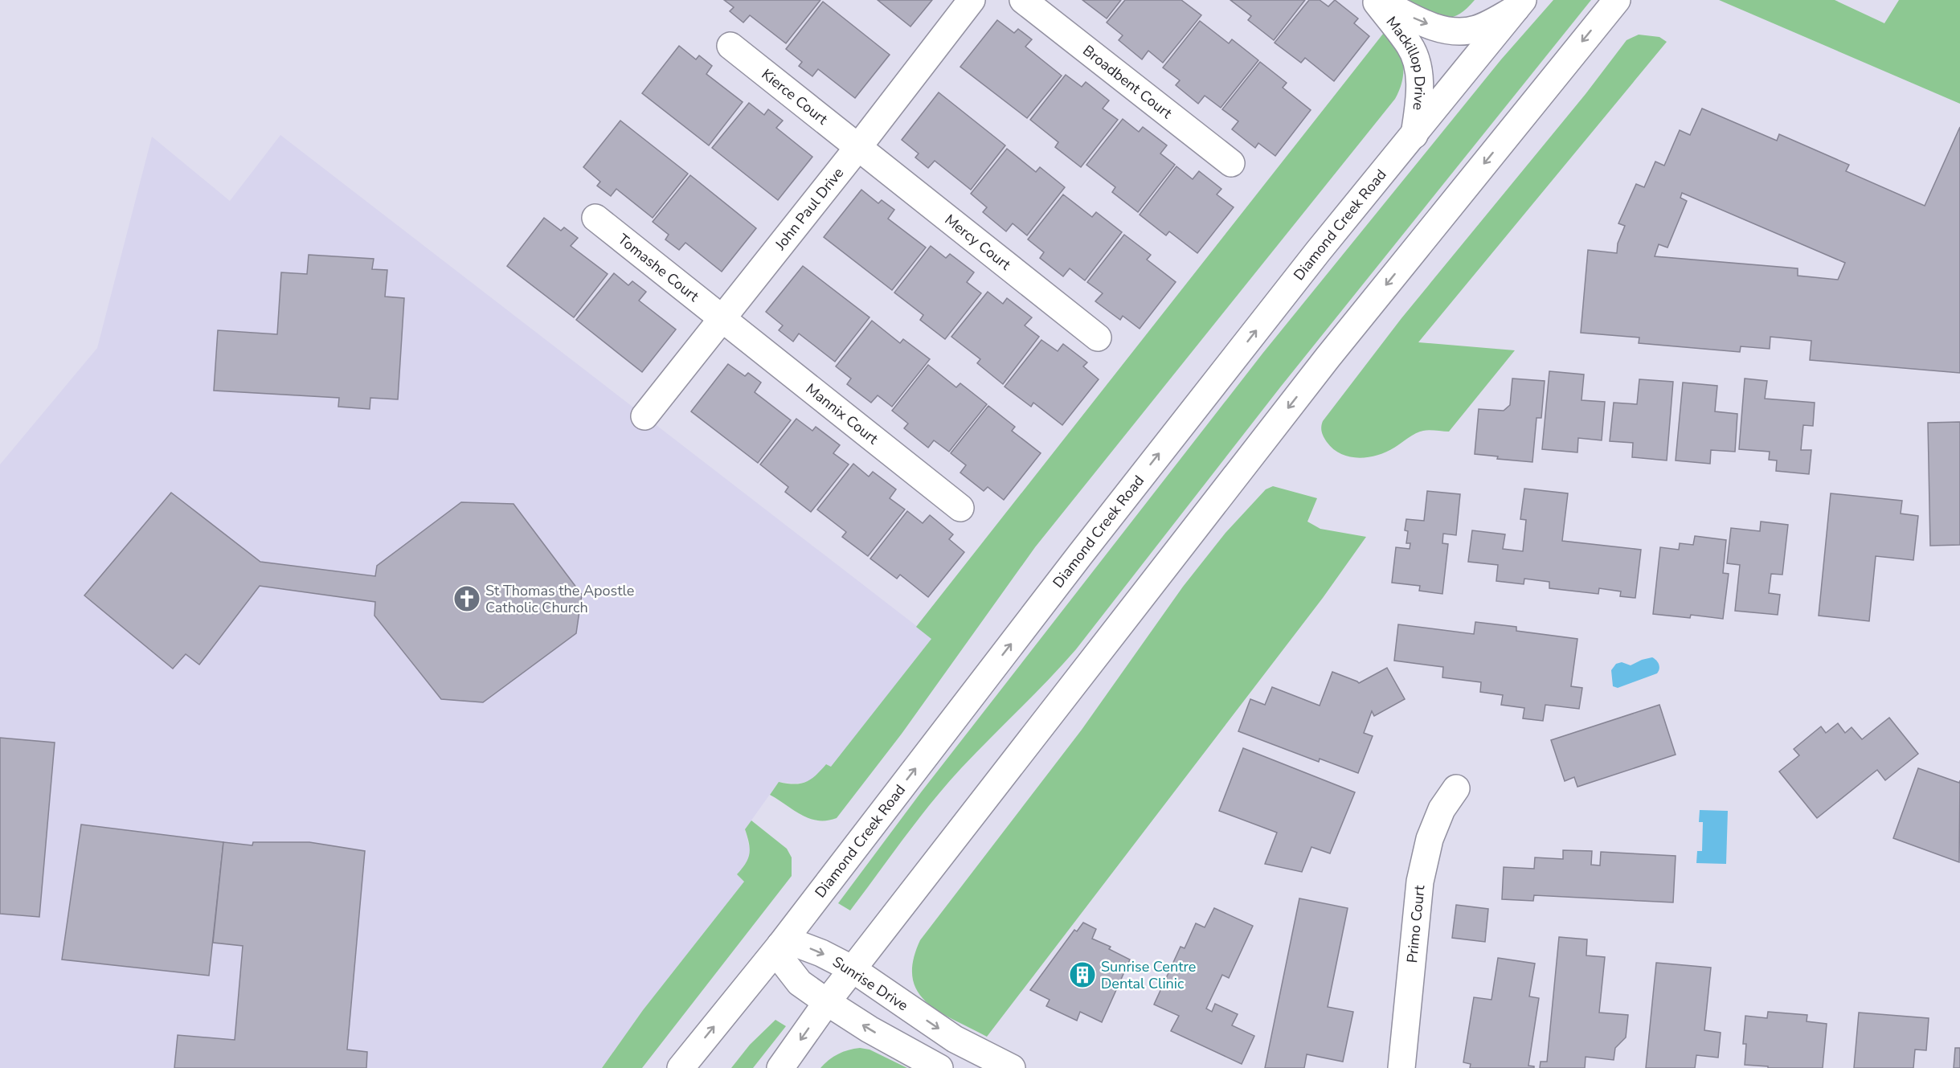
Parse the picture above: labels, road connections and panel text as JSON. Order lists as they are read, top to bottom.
{
  "streets": {
    "main road": [
      "Mackillop Drive",
      "Broadbent Court",
      "Kierce Court",
      "John Paul Drive",
      "Diamond Creek Road",
      "Mercy Court",
      "Tomashe Court",
      "Mannix Court",
      "Primo Court",
      "Sunrise Drive"
    ]
  },
  "crossings": [
    ["Mackillop Drive", "Diamond Creek Road"],
    ["Kierce Court", "John Paul Drive"],
    ["Kierce Court", "Mercy Court"],
    ["John Paul Drive", "Mercy Court"],
    ["John Paul Drive", "Tomashe Court"],
    ["John Paul Drive", "Mannix Court"],
    ["Diamond Creek Road", "Sunrise Drive"],
    ["Tomashe Court", "Mannix Court"]
  ],
  "one_way": ["Mackillop Drive"],
  "places": {
    "church": ["St Thomas the Apostle Catholic Church"],
    "building": ["Sunrise Centre Dental Clinic"]
  }
}
